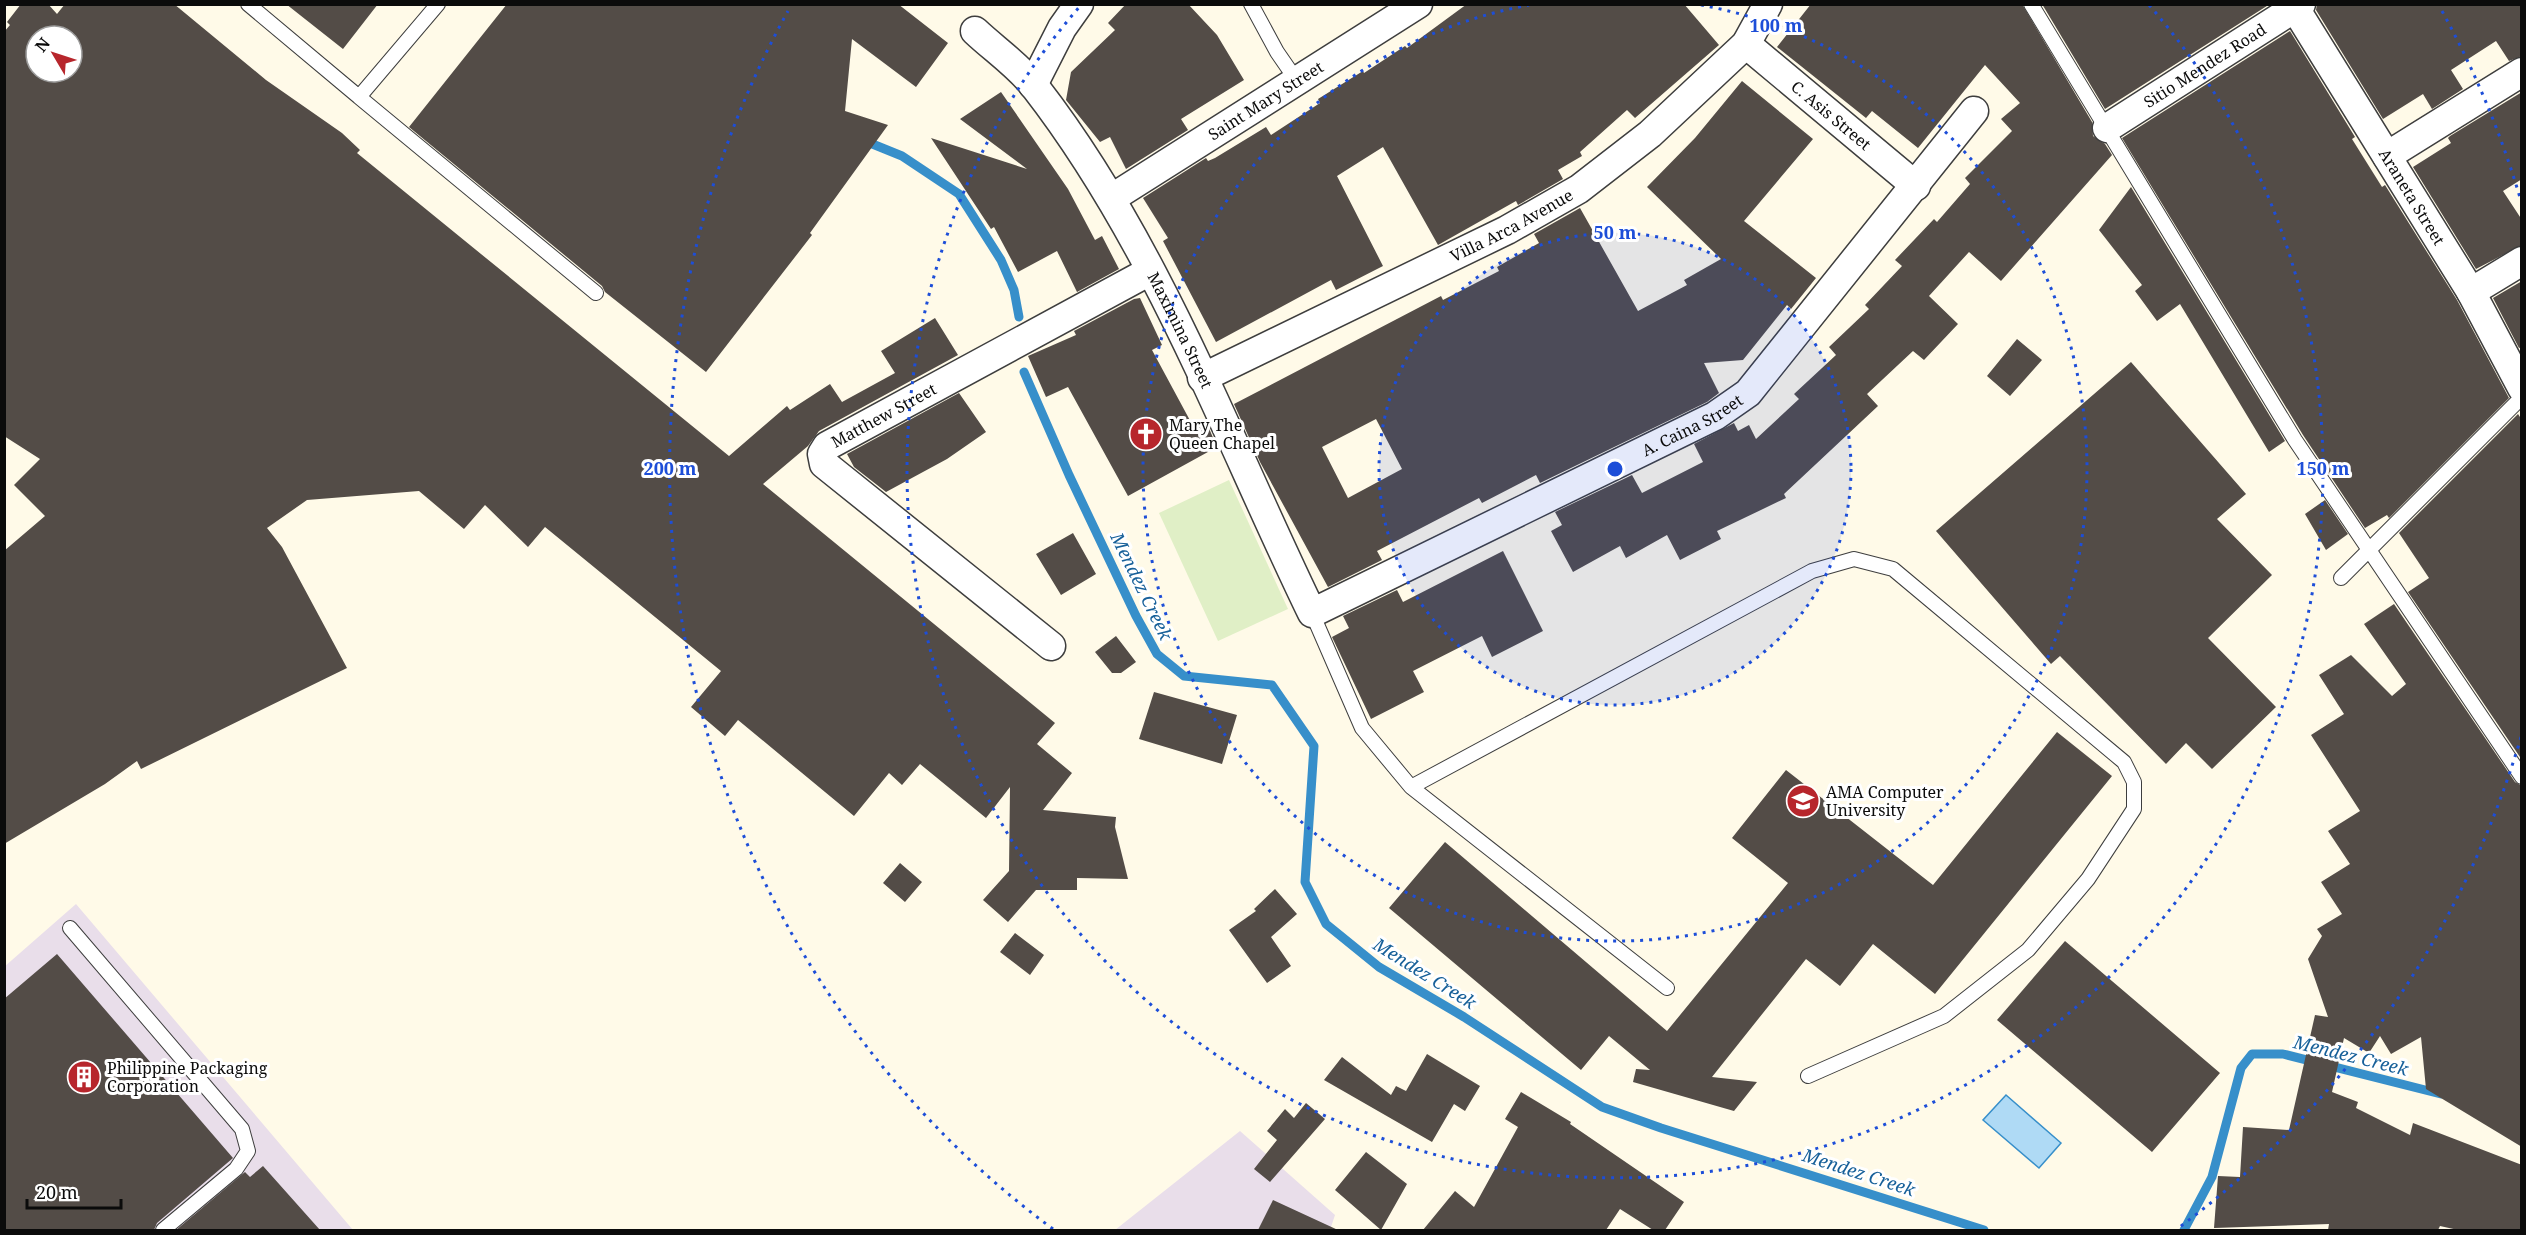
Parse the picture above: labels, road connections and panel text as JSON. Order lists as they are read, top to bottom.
{
  "streets": {
    "street": [
      "Sitio Mendez Road",
      "Saint Mary Street",
      "C. Asis Street",
      "Araneta Street",
      "Villa Arca Avenue",
      "Maximina Street",
      "Matthew Street",
      "A. Caina Street"
    ]
  },
  "crossings": [
    ["Sitio Mendez Road", "Araneta Street"],
    ["Saint Mary Street", "Maximina Street"],
    ["C. Asis Street", "Villa Arca Avenue"],
    ["C. Asis Street", "A. Caina Street"],
    ["Villa Arca Avenue", "Maximina Street"],
    ["Maximina Street", "Matthew Street"],
    ["Maximina Street", "A. Caina Street"]
  ],
  "water": ["Mendez Creek"],
  "places": {
    "church": ["Mary The Queen Chapel"],
    "school or university": ["AMA Computer University"],
    "building": ["Philippine Packaging Corporation"]
  },
  "scale_bar": "20 m",
  "north": "top left",
  "rings": [
    "100 m",
    "50 m",
    "150 m",
    "200 m"
  ]
}
